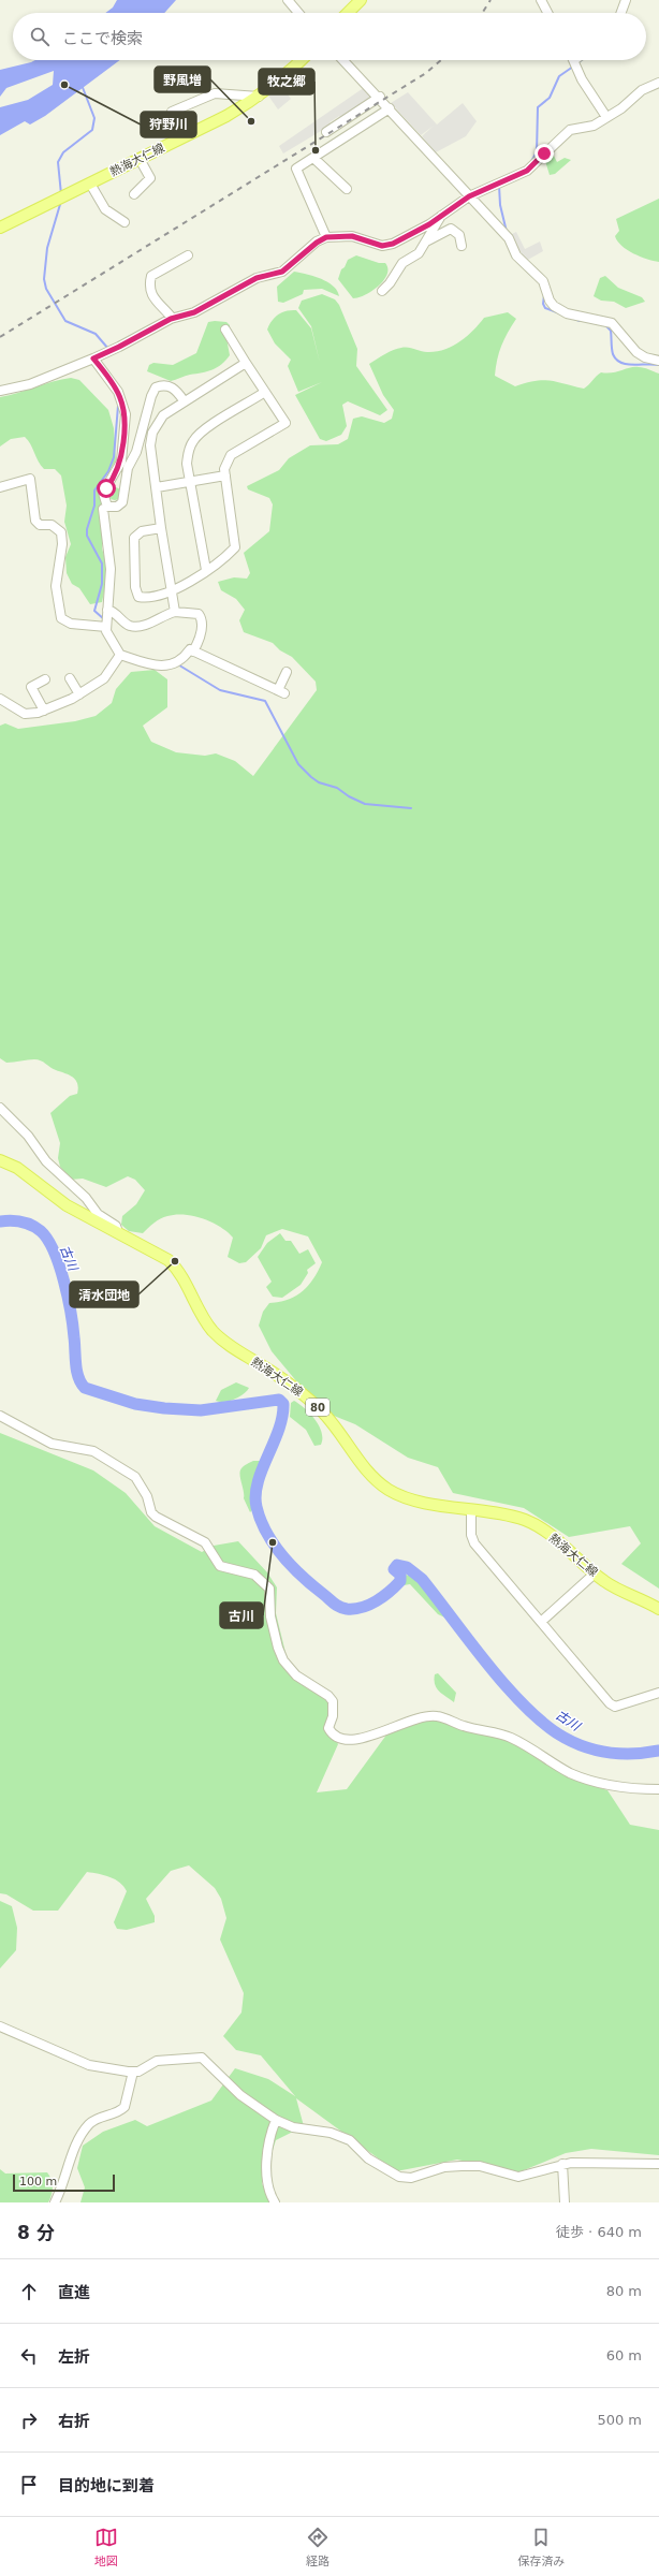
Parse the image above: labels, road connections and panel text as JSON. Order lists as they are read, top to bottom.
{
  "streets": {
    "main road": ["熱海大仁線", "80"]
  },
  "water": ["古川"],
  "places": [
    "狩野川",
    "野風増",
    "牧之郷",
    "清水団地",
    "古川"
  ],
  "scale_bar": "100 m",
  "page": {
    "search": "ここで検索",
    "scale": "100 m",
    "heading": ["8 分", "徒歩 · 640 m"],
    "list": [
      ["直進", "80 m"],
      ["左折", "60 m"],
      ["右折", "500 m"],
      "目的地に到着"
    ],
    "nav": ["地図", "経路", "保存済み"]
  }
}
